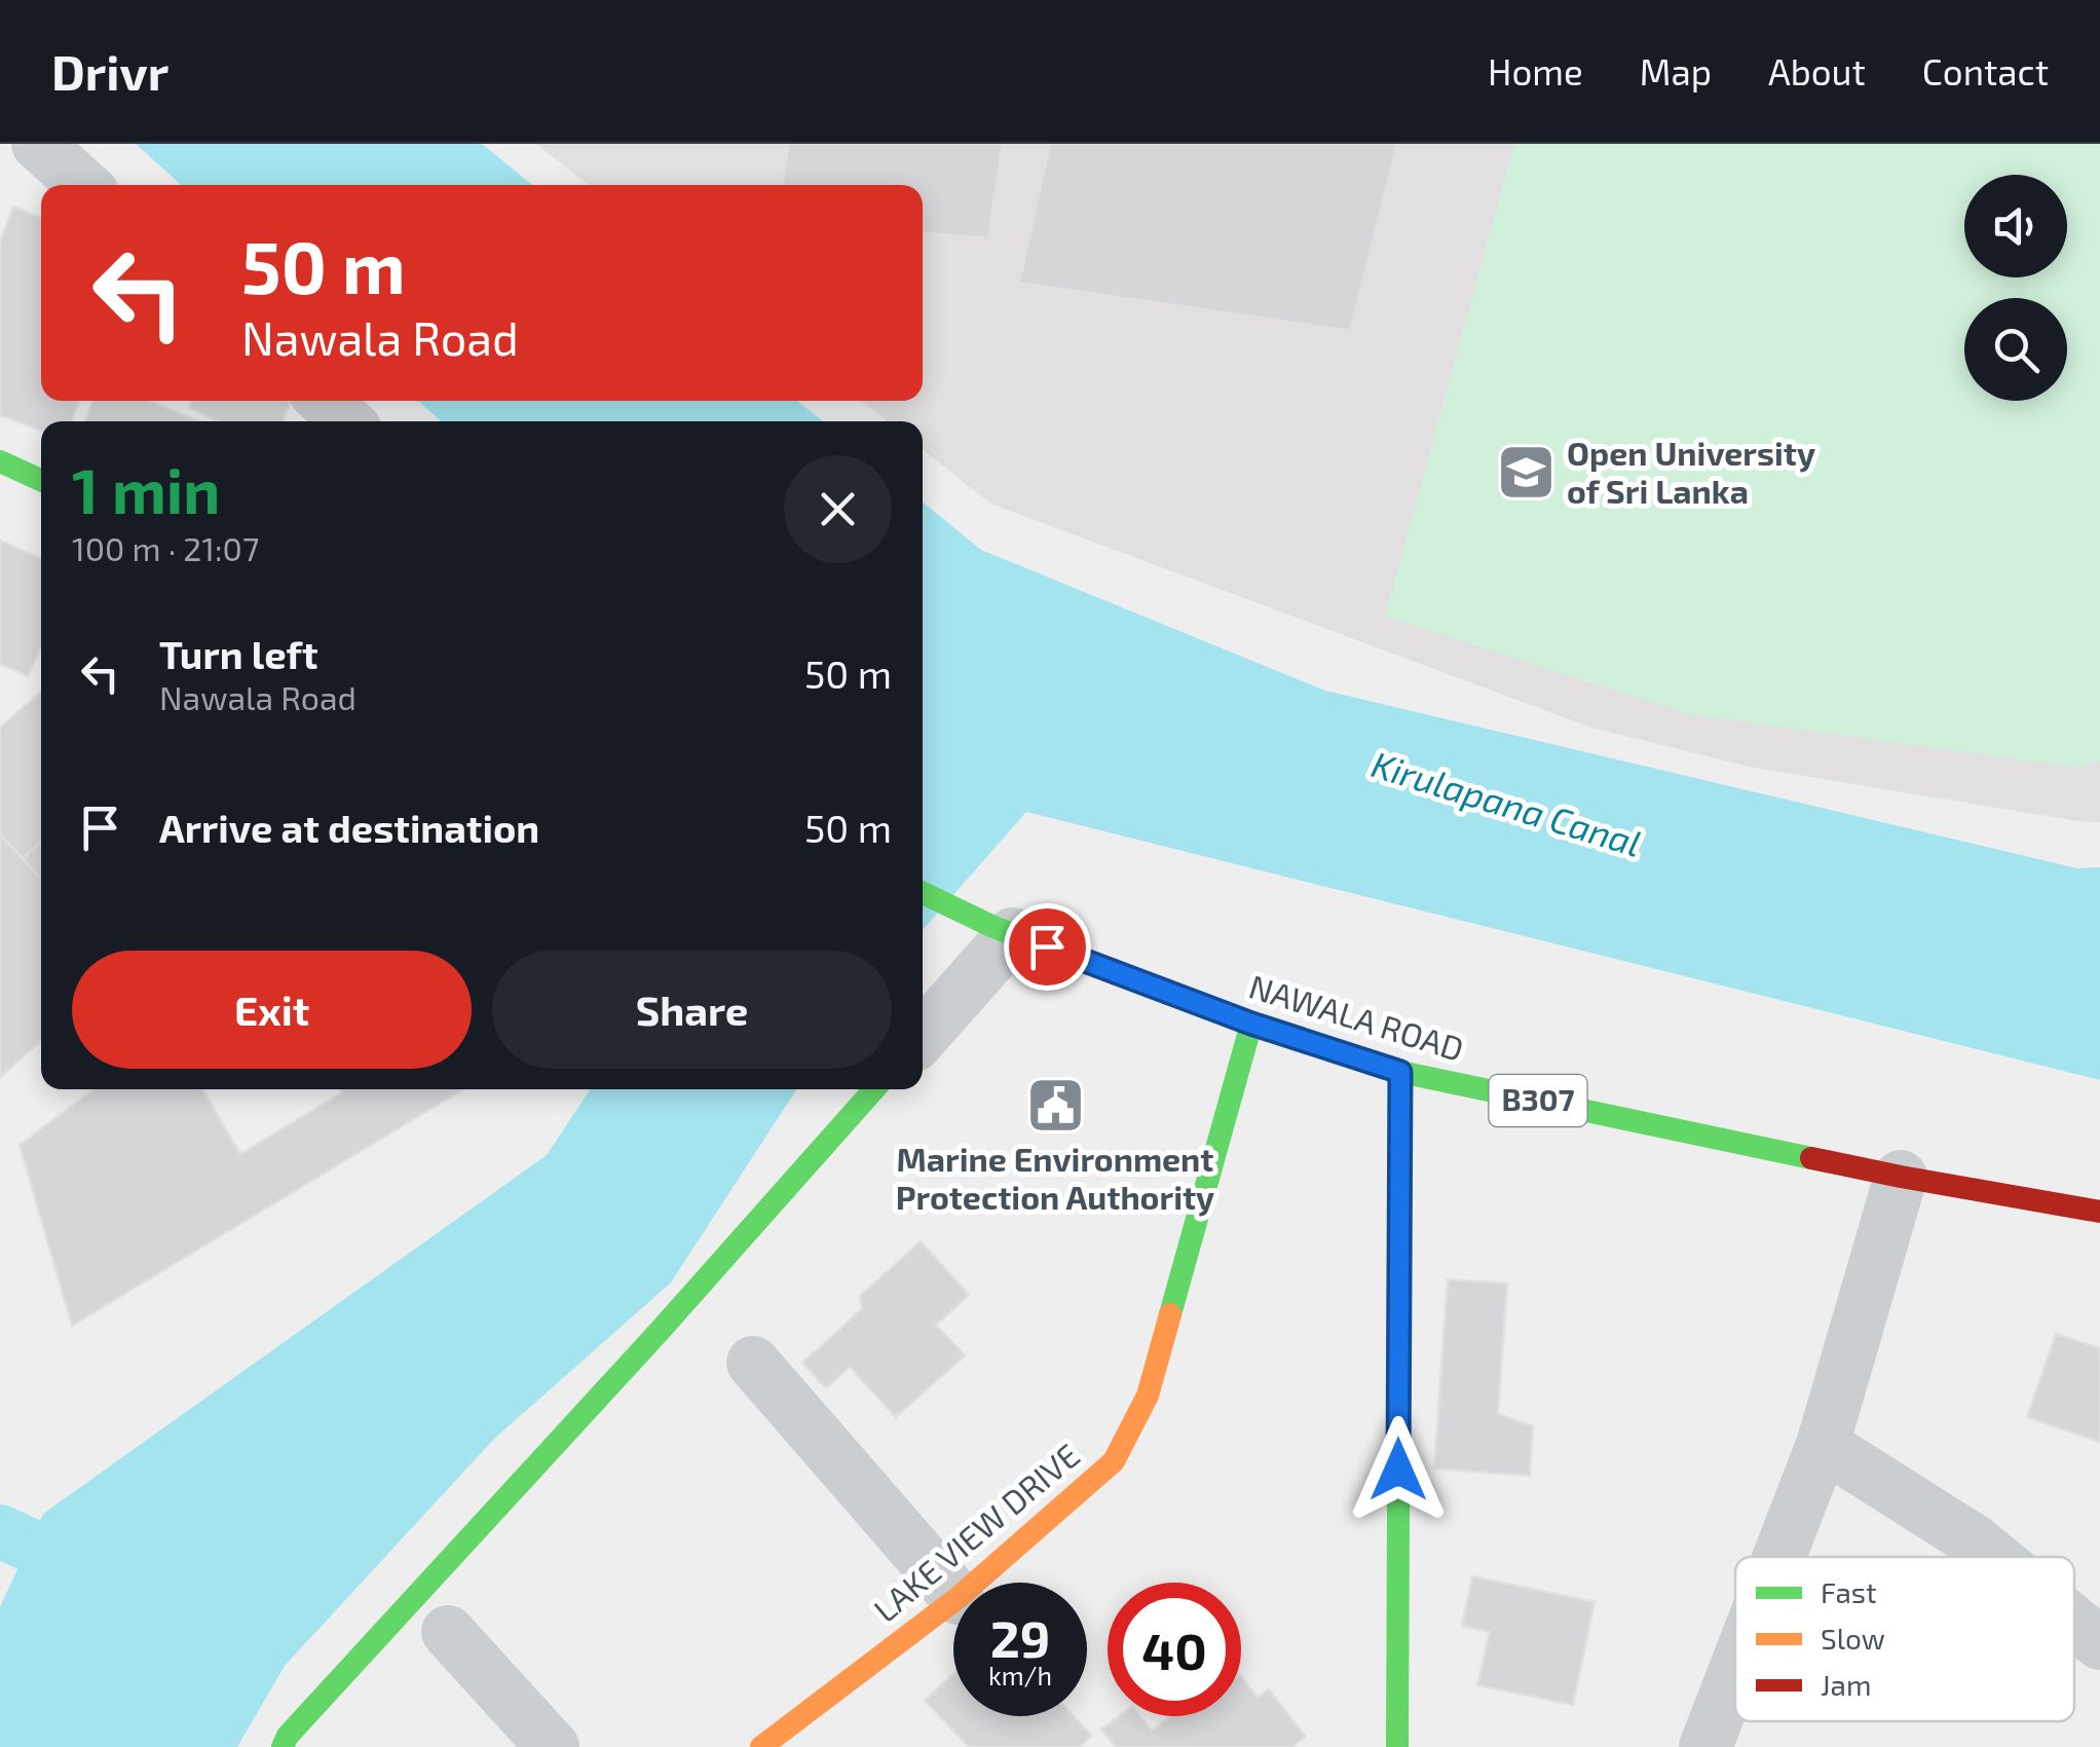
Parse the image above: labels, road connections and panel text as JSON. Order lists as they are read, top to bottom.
{
  "streets": {
    "street": ["NAWALA ROAD", "B307", "LAKE VIEW DRIVE"]
  },
  "crossings": [
    ["NAWALA ROAD", "LAKE VIEW DRIVE"]
  ],
  "water": ["Kirulapana Canal"],
  "places": {
    "school or university": ["Open University of Sri Lanka"],
    "public building": ["Marine Environment Protection Authority"]
  },
  "legend": ["Fast", "Slow", "Jam"],
  "page": {
    "header": "Drivr",
    "nav": [
      "Home",
      "Map",
      "About",
      "Contact"
    ],
    "turn": ["50 m", "Nawala Road"],
    "heading": ["1 min", "100 m · 21:07"],
    "list": [
      {
        "name": "Turn left",
        "note": "Nawala Road",
        "value": "50 m"
      },
      {
        "name": "Arrive at destination",
        "value": "50 m"
      }
    ],
    "buttons": ["Exit", "Share"],
    "speed": "29 km/h",
    "limit": "40"
  }
}
